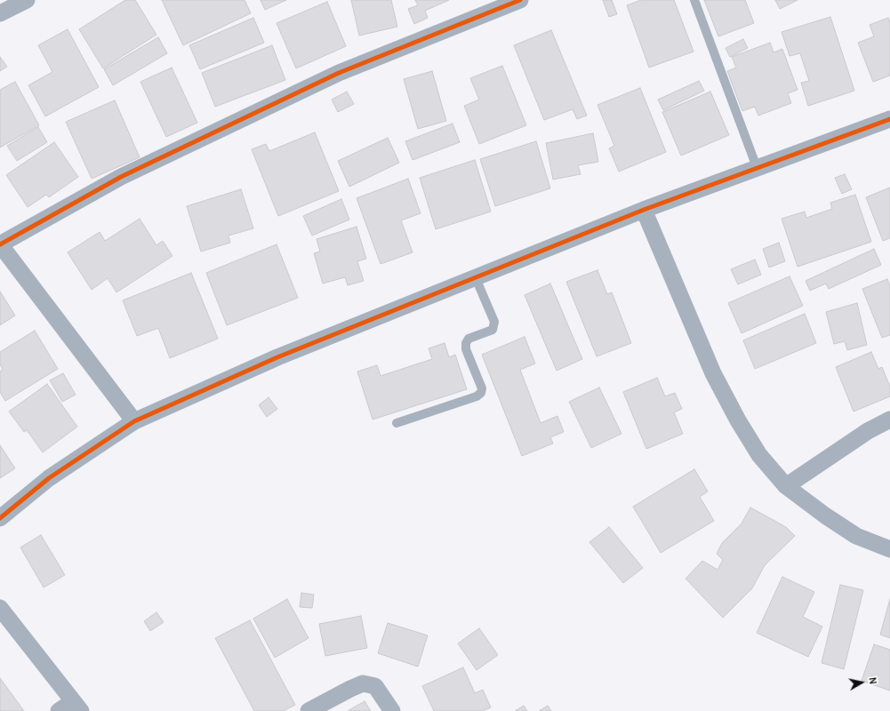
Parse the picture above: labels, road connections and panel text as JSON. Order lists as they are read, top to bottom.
{
  "north": "right"
}
